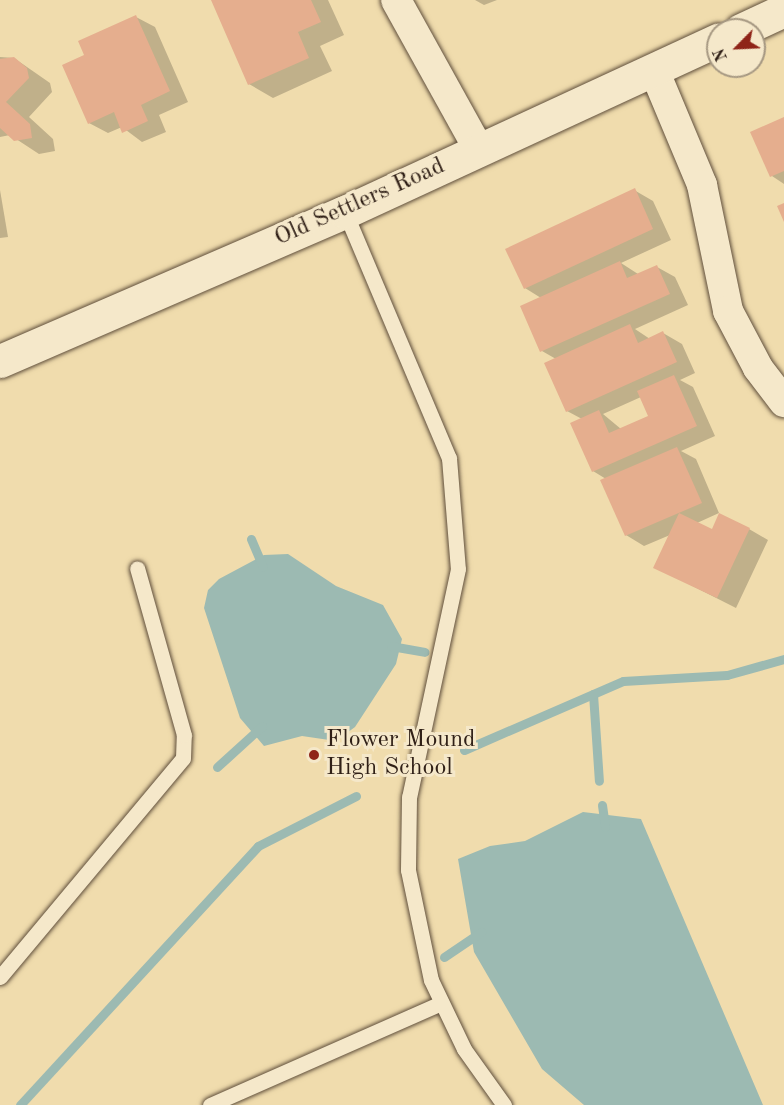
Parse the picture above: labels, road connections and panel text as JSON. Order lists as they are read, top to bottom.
{
  "streets": {
    "main road": ["Old Settlers Road"]
  },
  "places": ["Flower Mound High School"],
  "north": "bottom left"
}
